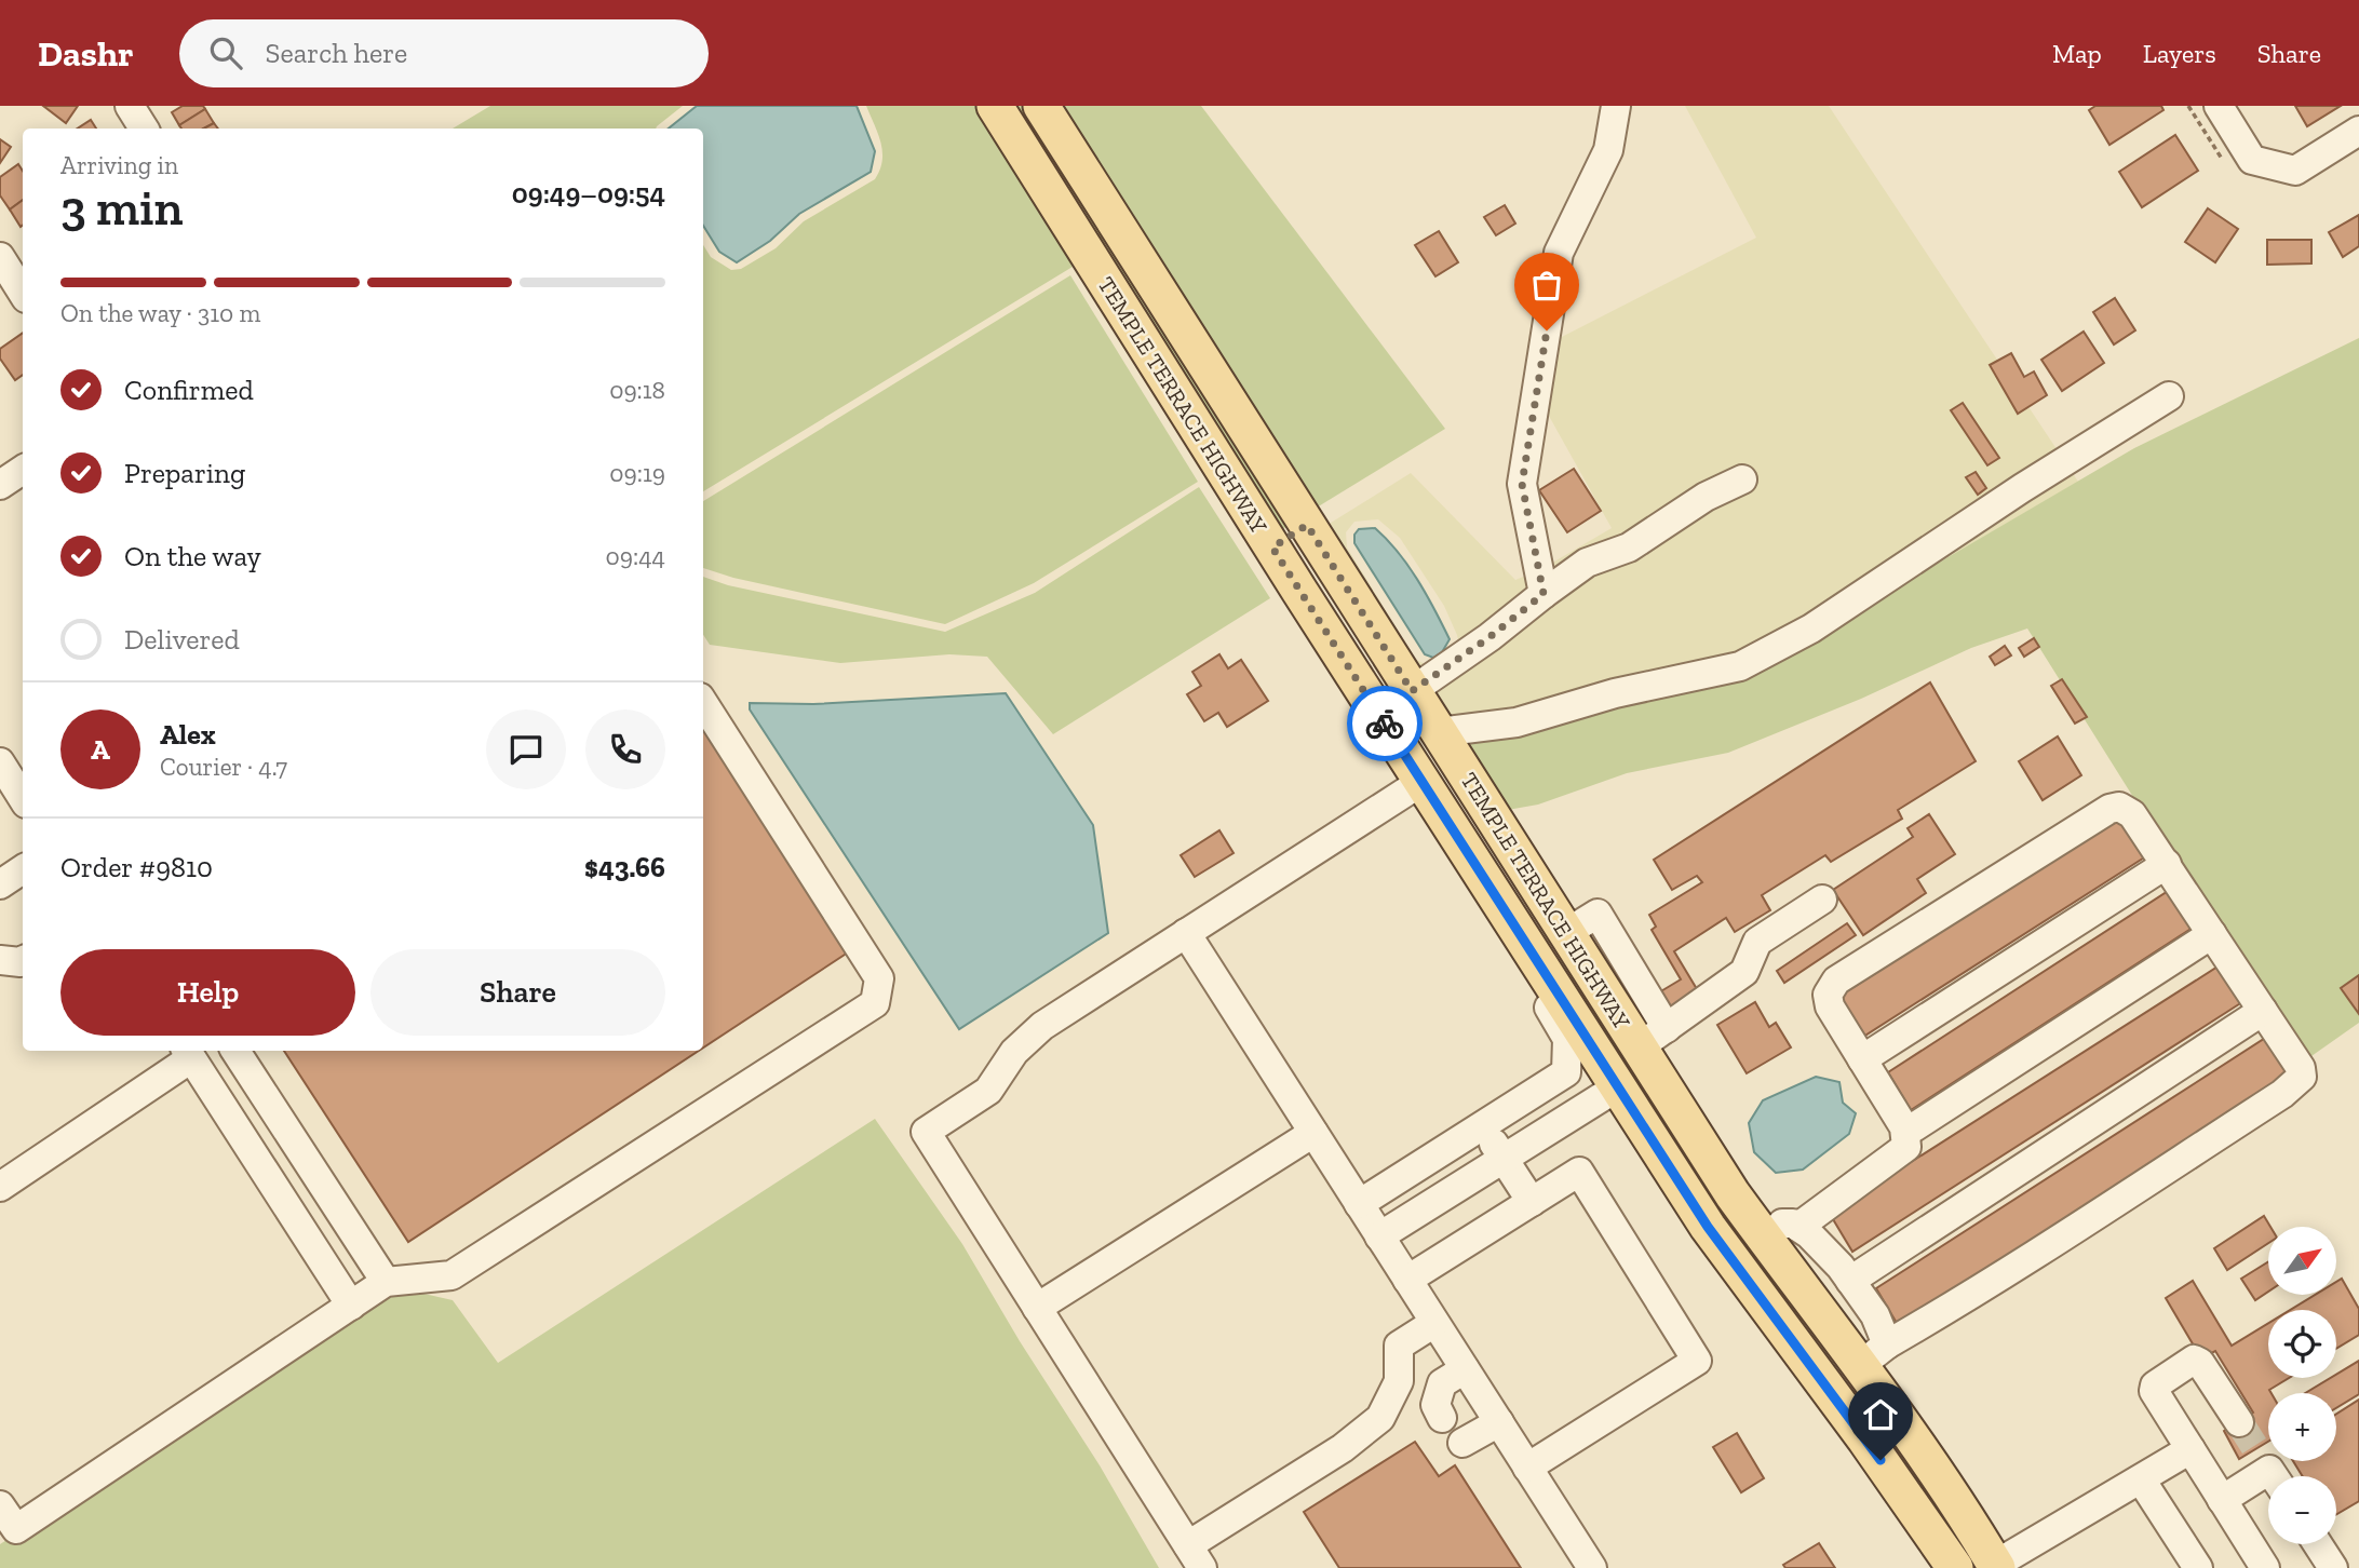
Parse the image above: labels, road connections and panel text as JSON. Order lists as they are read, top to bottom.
{
  "streets": {
    "main road": ["TEMPLE TERRACE HIGHWAY"]
  },
  "north": "top right",
  "page": {
    "header": "Dashr",
    "search": "Search here",
    "nav": ["Map", "Layers", "Share"],
    "heading": ["3 min", "Arriving in", "09:49–09:54"],
    "panel": [
      "Alex",
      "Courier · 4.7",
      "Order #9810",
      "$43.66"
    ],
    "bar": "On the way · 310 m",
    "list": [
      ["Confirmed", "09:18"],
      ["Preparing", "09:19"],
      ["On the way", "09:44"],
      "Delivered"
    ],
    "round": "A",
    "buttons": ["Help", "Share"],
    "map_buttons": ["+", "−"]
  }
}
